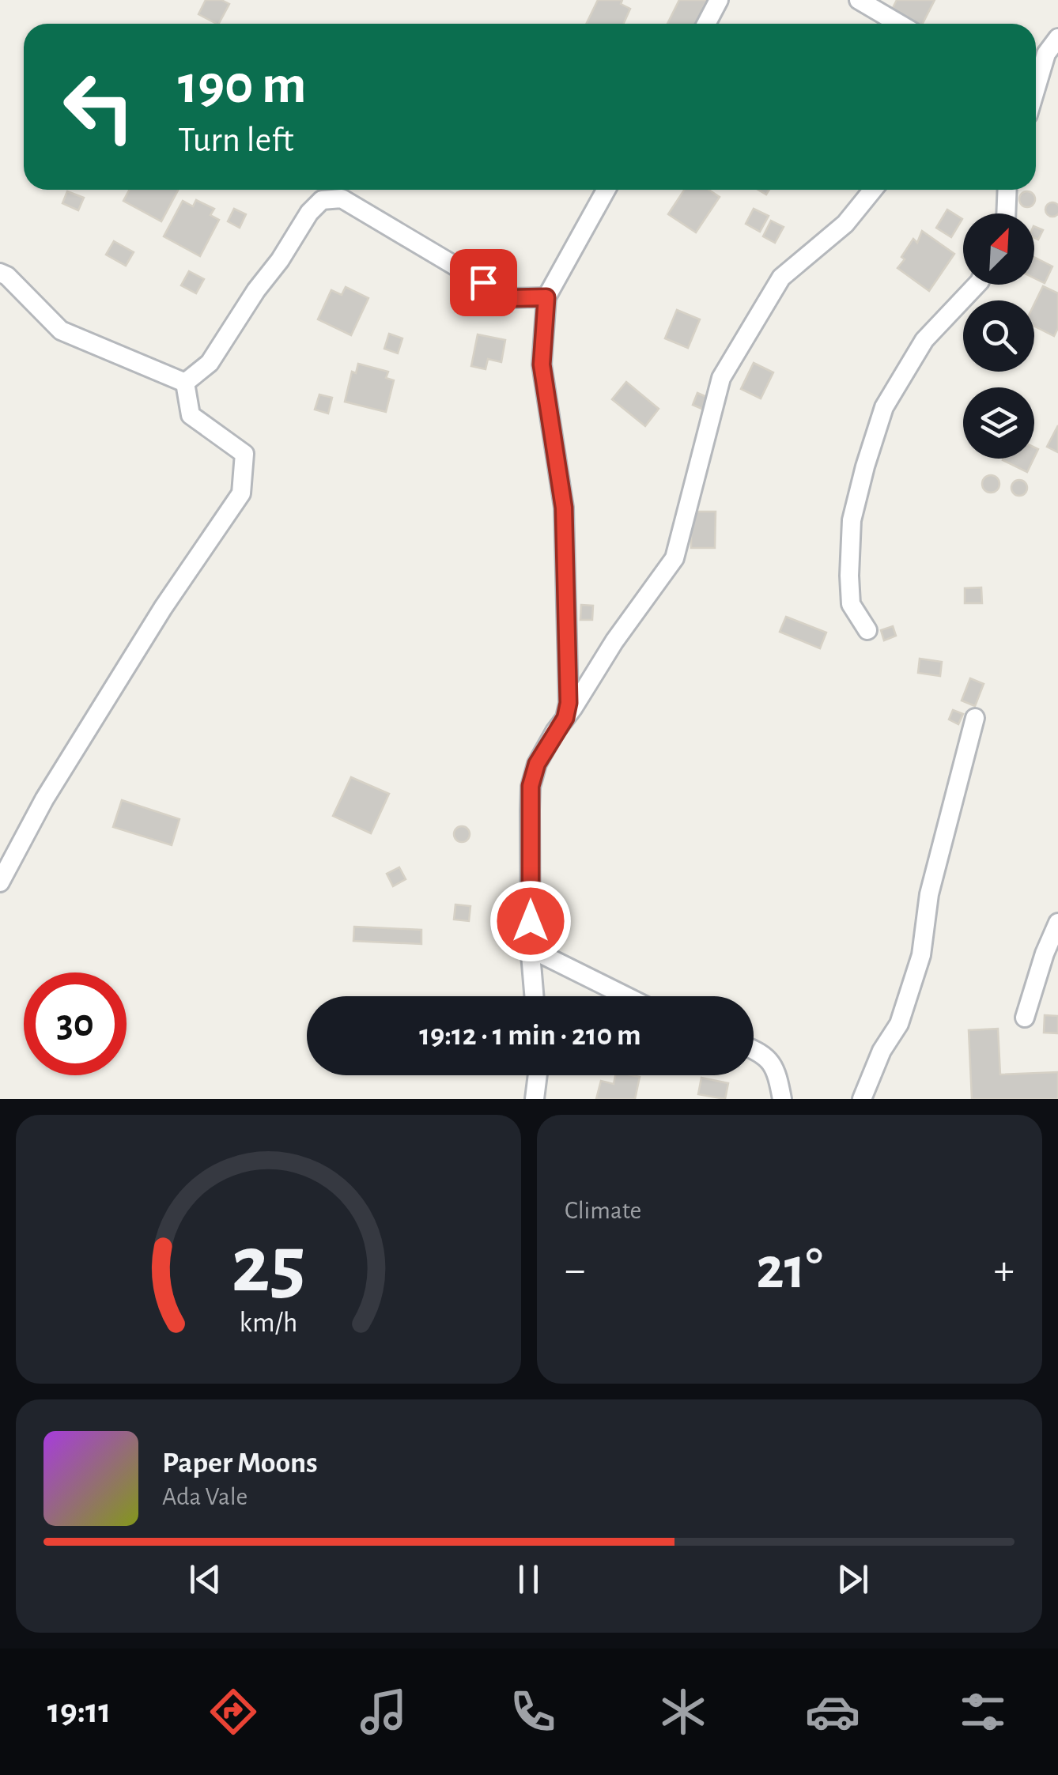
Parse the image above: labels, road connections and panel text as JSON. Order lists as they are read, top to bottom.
{
  "north": "top right",
  "page": {
    "turn": ["190 m", "Turn left"],
    "limit": "30",
    "trip": "19:12 · 1 min · 210 m",
    "tile": "Climate",
    "heat": ["−", "21°", "+"],
    "song": ["Paper Moons", "Ada Vale"],
    "tabs": "19:11",
    "gauge": ["25", "km/h"]
  }
}
